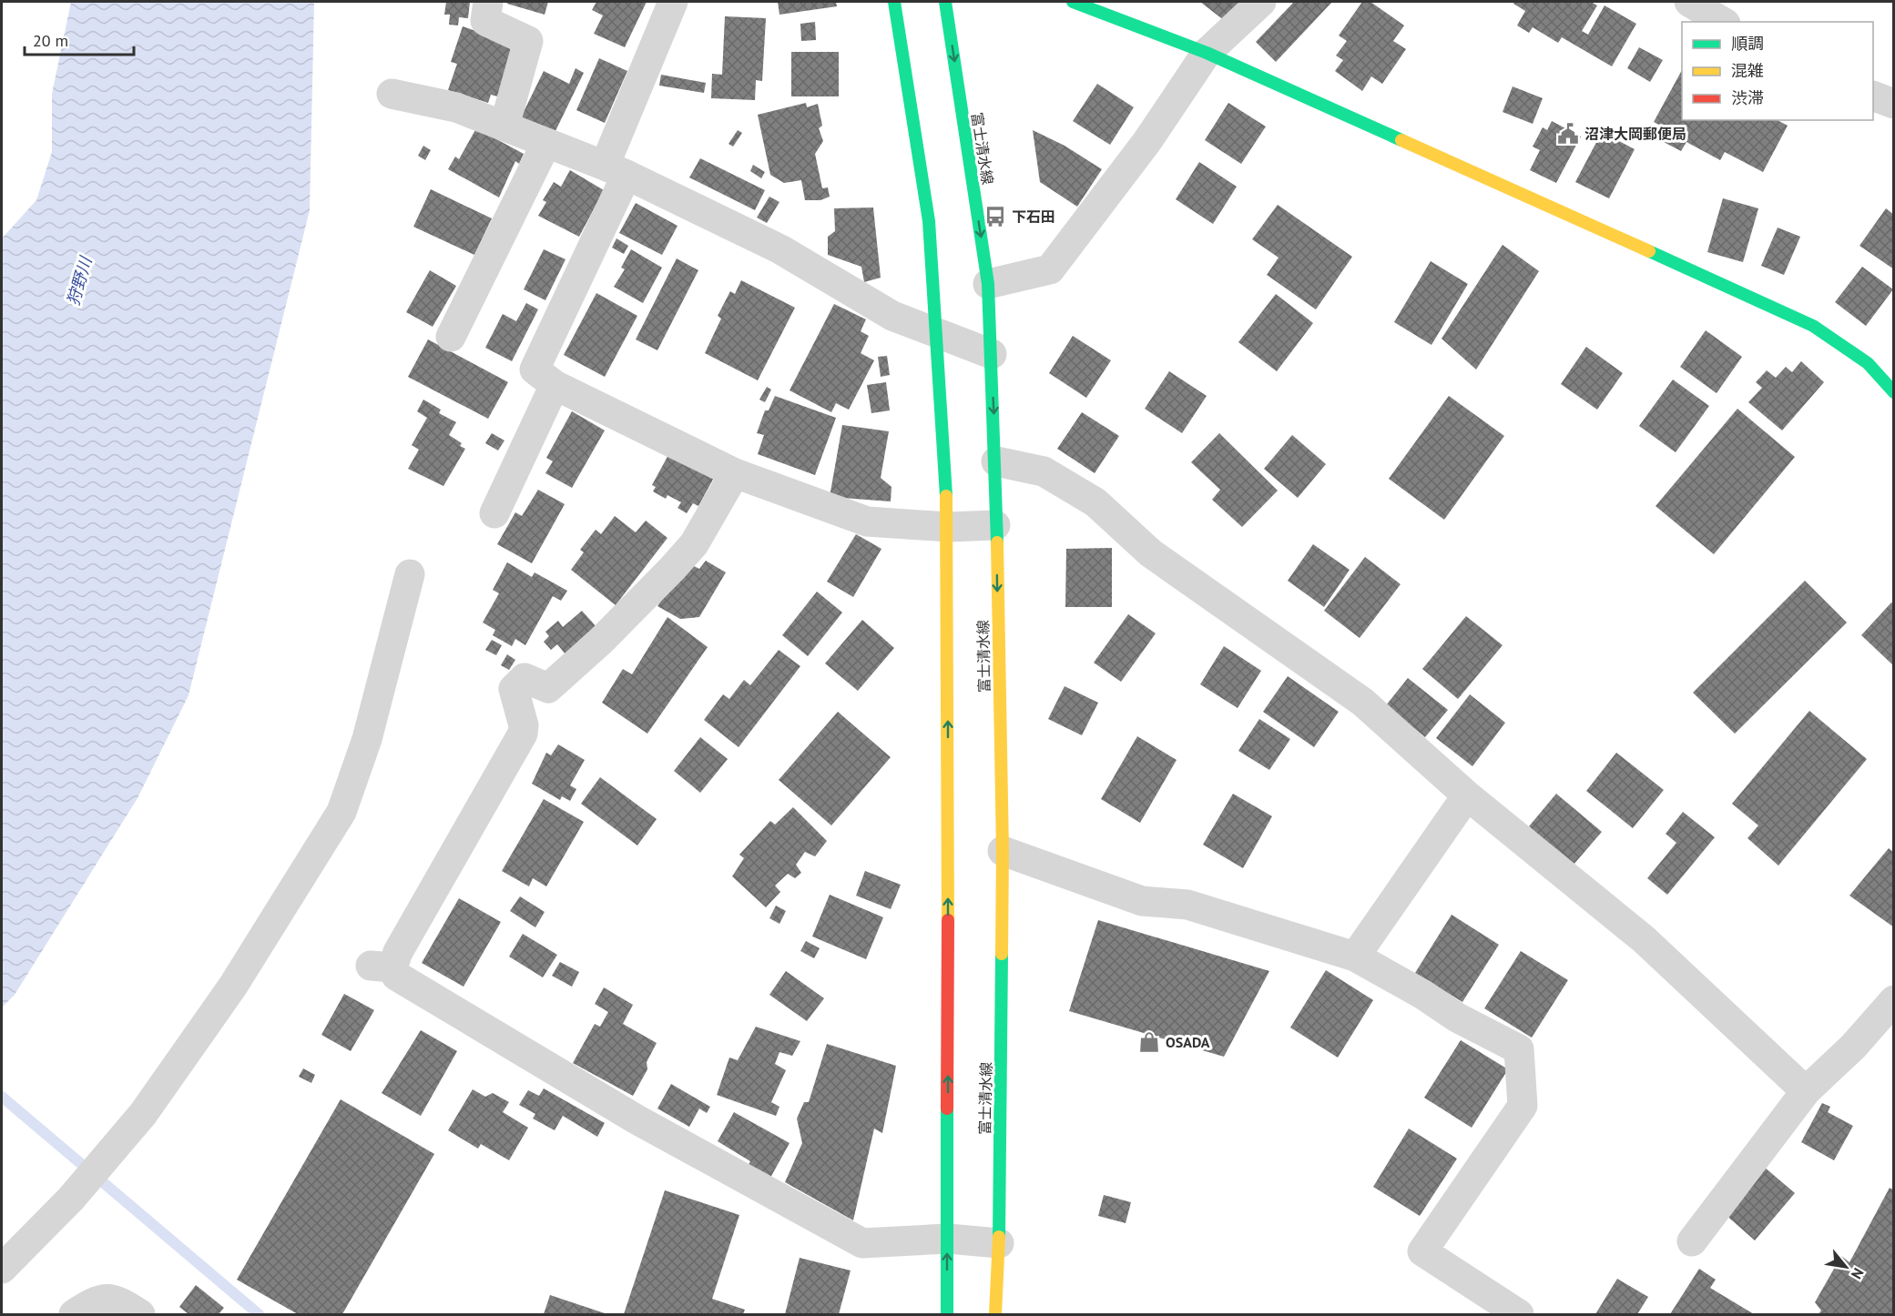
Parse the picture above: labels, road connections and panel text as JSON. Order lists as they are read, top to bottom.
{
  "streets": {
    "main road": ["富士清水線"]
  },
  "water": ["狩野川"],
  "places": {
    "public building": ["沼津大岡郵便局"],
    "bus stop": ["下石田"],
    "shop": ["OSADA"]
  },
  "legend": ["順調", "混雑", "渋滞"],
  "scale_bar": "20 m",
  "north": "bottom right"
}
